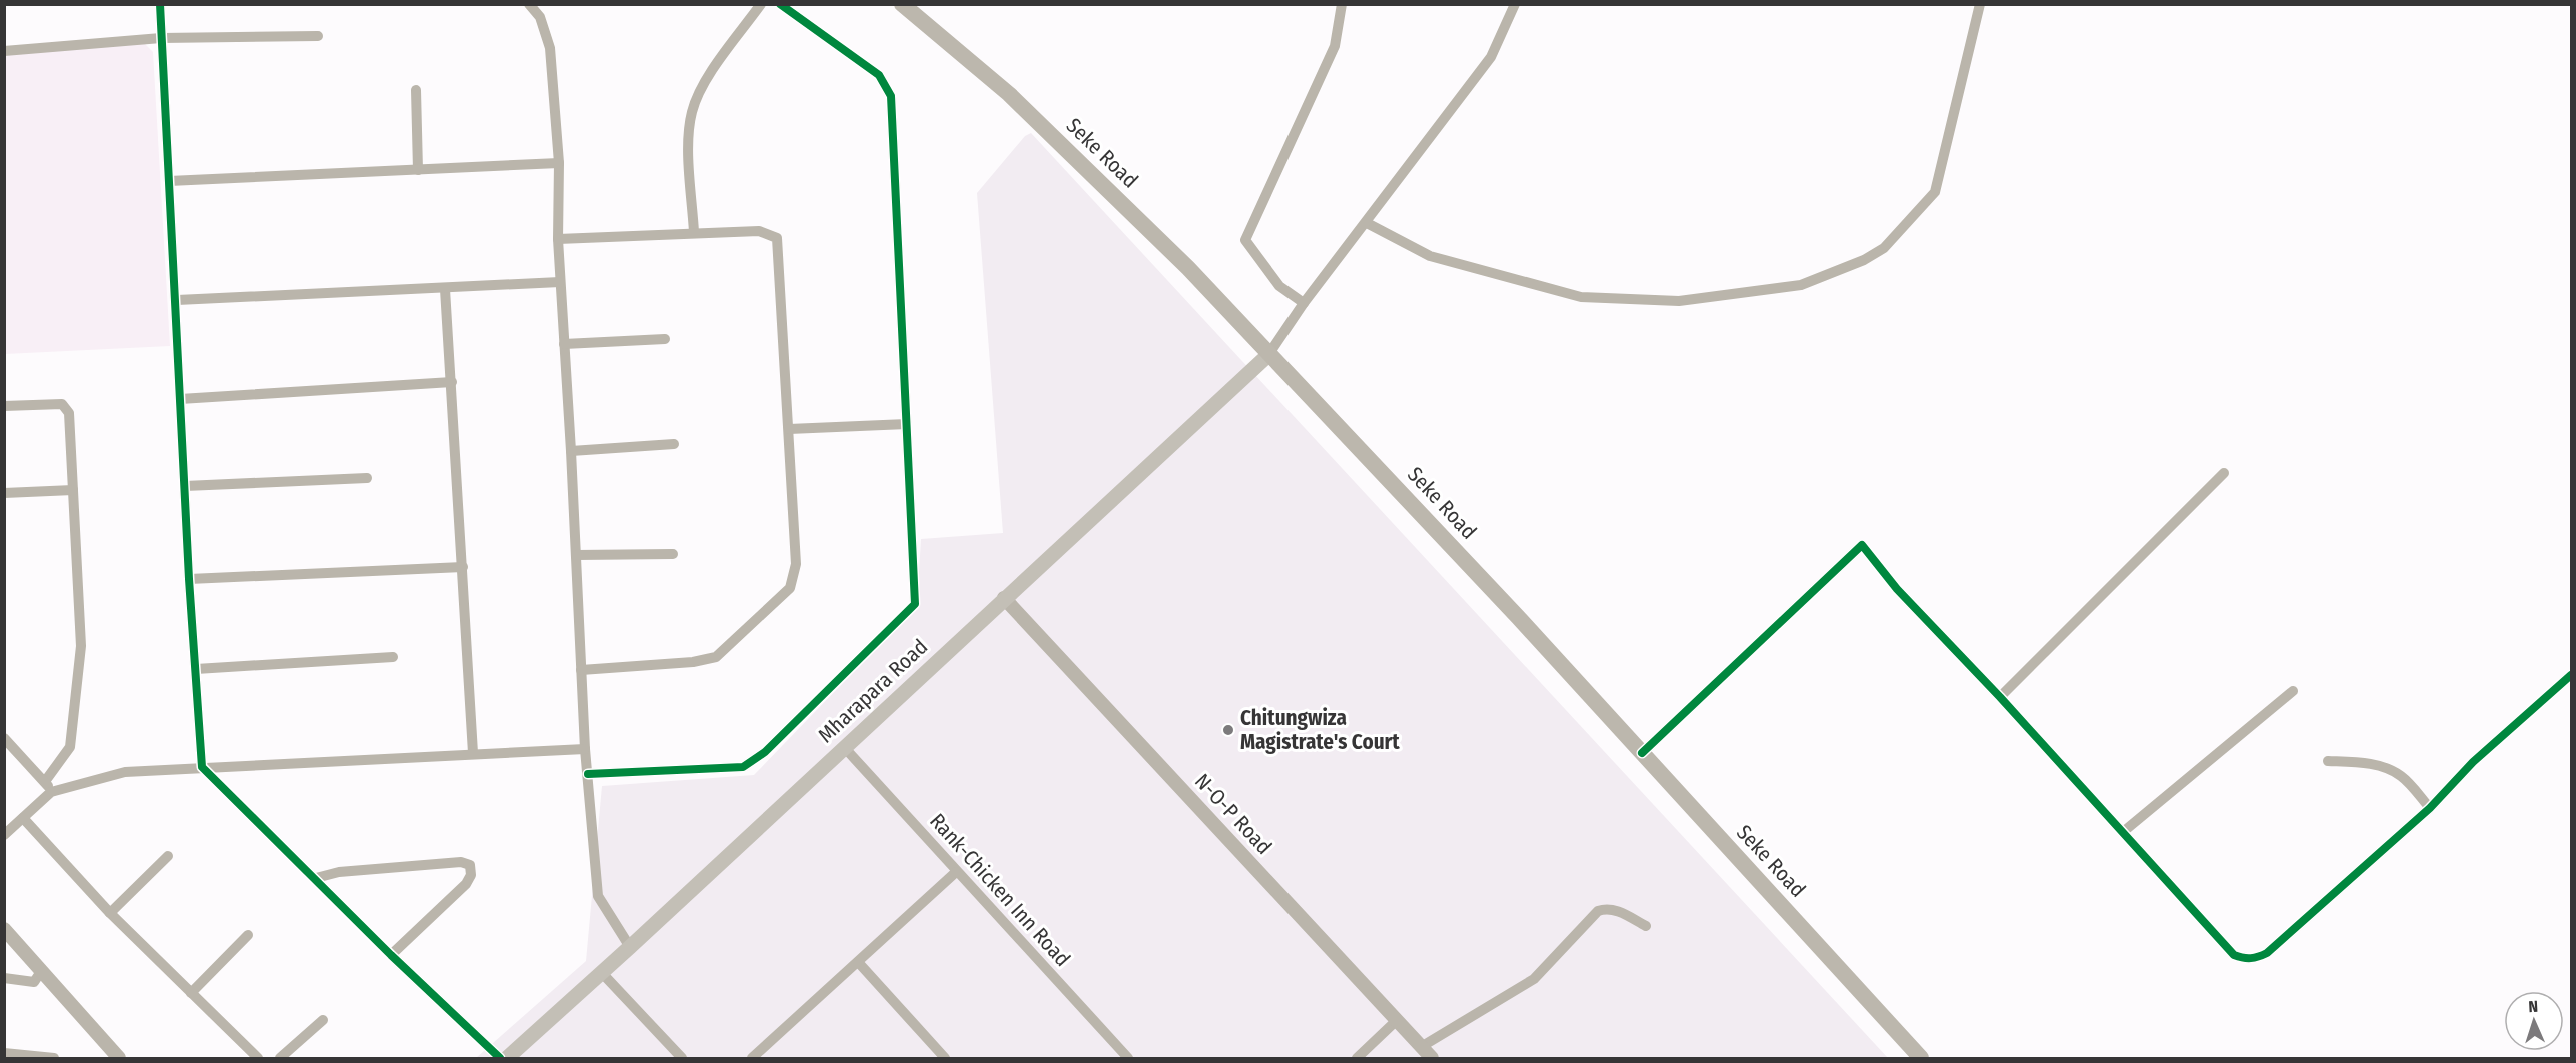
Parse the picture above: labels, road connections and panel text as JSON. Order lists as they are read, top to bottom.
{
  "streets": {
    "main road": ["Seke Road", "Mharapara Road"],
    "street": ["N-O-P Road", "Rank-Chicken Inn Road"]
  },
  "crossings": [
    ["Seke Road", "Mharapara Road"],
    ["Mharapara Road", "N-O-P Road"],
    ["Mharapara Road", "Rank-Chicken Inn Road"]
  ],
  "places": ["Chitungwiza Magistrate's Court"],
  "north": "top"
}
